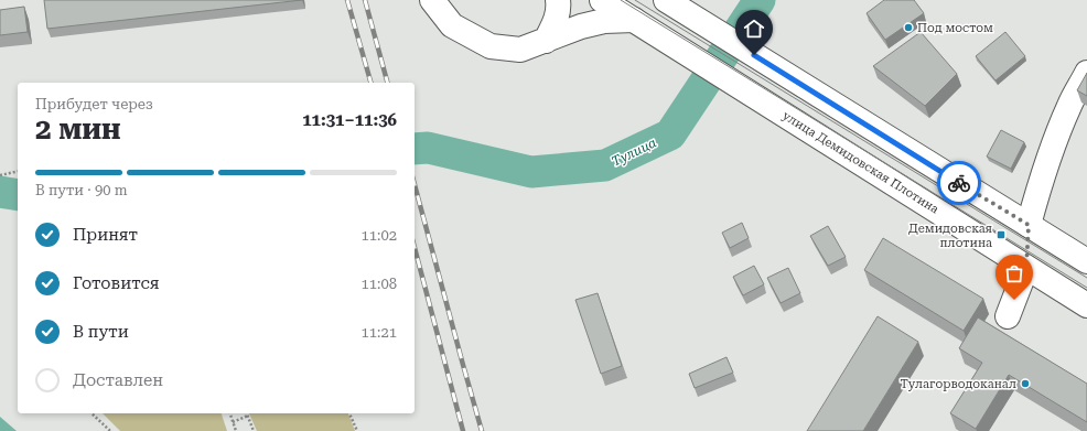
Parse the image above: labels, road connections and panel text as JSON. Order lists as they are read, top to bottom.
{
  "streets": {
    "main road": ["улица Демидовская Плотина"]
  },
  "water": ["Тулица"],
  "places": {
    "other": ["Под мостом", "Тулагорводоканал"],
    "transit": ["Демидовская плотина"]
  },
  "page": {
    "heading": ["2 мин", "Прибудет через", "11:31–11:36"],
    "bar": "В пути · 90 m",
    "list": [
      ["Принят", "11:02"],
      ["Готовится", "11:08"],
      ["В пути", "11:21"],
      "Доставлен"
    ]
  }
}
